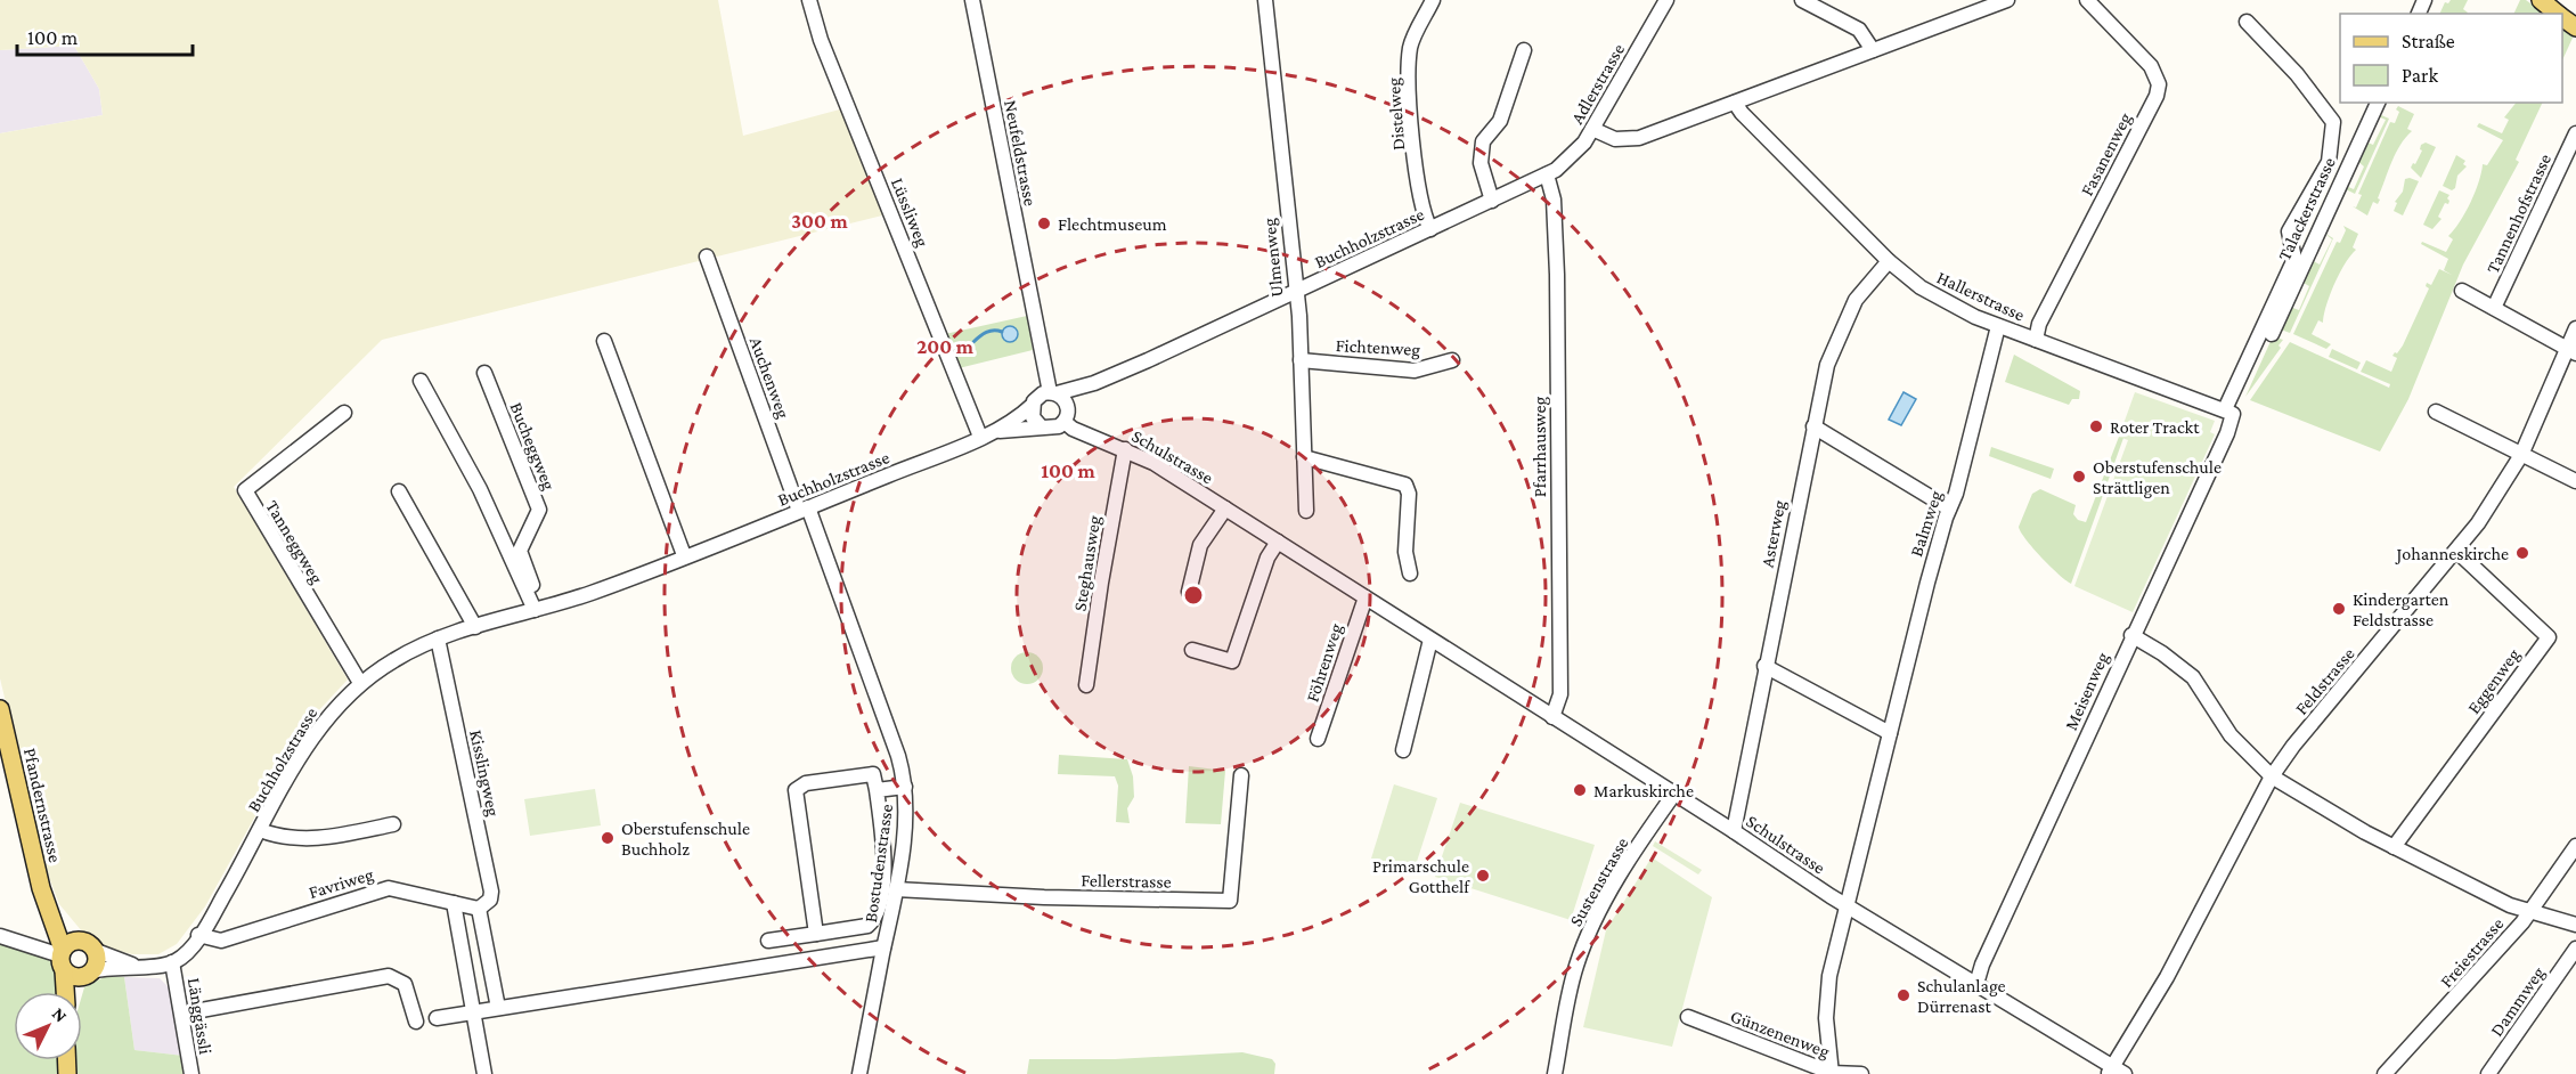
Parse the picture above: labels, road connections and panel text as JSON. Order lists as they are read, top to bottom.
{
  "streets": {
    "main road": ["Pfandernstrasse"],
    "street": [
      "Adlerstrasse",
      "Distelweg",
      "Neufeldstrasse",
      "Fasanenweg",
      "Talackerstrasse",
      "Lüssliweg",
      "Tannenhofstrasse",
      "Buchholzstrasse",
      "Ulmenweg",
      "Hallerstrasse",
      "Fichtenweg",
      "Auchenweg",
      "Bucheggweg",
      "Pfarrhausweg",
      "Schulstrasse",
      "Balmweg",
      "Asterweg",
      "Tanneggweg",
      "Steghausweg",
      "Föhrenweg",
      "Feldstrasse",
      "Eggenweg",
      "Meisenweg",
      "Kisslingweg",
      "Bostudenstrasse",
      "Fellerstrasse",
      "Sustenstrasse",
      "Favriweg",
      "Freiestrasse",
      "Dammweg",
      "Länggässli",
      "Günzenenweg"
    ]
  },
  "crossings": [
    ["Adlerstrasse", "Buchholzstrasse"],
    ["Adlerstrasse", "Pfarrhausweg"],
    ["Distelweg", "Buchholzstrasse"],
    ["Neufeldstrasse", "Buchholzstrasse"],
    ["Neufeldstrasse", "Schulstrasse"],
    ["Fasanenweg", "Hallerstrasse"],
    ["Lüssliweg", "Buchholzstrasse"],
    ["Buchholzstrasse", "Ulmenweg"],
    ["Buchholzstrasse", "Auchenweg"],
    ["Buchholzstrasse", "Bucheggweg"],
    ["Buchholzstrasse", "Pfarrhausweg"],
    ["Buchholzstrasse", "Schulstrasse"],
    ["Buchholzstrasse", "Tanneggweg"],
    ["Buchholzstrasse", "Kisslingweg"],
    ["Buchholzstrasse", "Bostudenstrasse"],
    ["Buchholzstrasse", "Favriweg"],
    ["Buchholzstrasse", "Länggässli"],
    ["Ulmenweg", "Fichtenweg"],
    ["Hallerstrasse", "Balmweg"],
    ["Hallerstrasse", "Asterweg"],
    ["Hallerstrasse", "Meisenweg"],
    ["Auchenweg", "Bostudenstrasse"],
    ["Pfarrhausweg", "Schulstrasse"],
    ["Schulstrasse", "Balmweg"],
    ["Schulstrasse", "Asterweg"],
    ["Schulstrasse", "Steghausweg"],
    ["Schulstrasse", "Föhrenweg"],
    ["Schulstrasse", "Feldstrasse"],
    ["Schulstrasse", "Meisenweg"],
    ["Schulstrasse", "Sustenstrasse"],
    ["Balmweg", "Günzenenweg"],
    ["Feldstrasse", "Eggenweg"],
    ["Kisslingweg", "Favriweg"],
    ["Bostudenstrasse", "Fellerstrasse"]
  ],
  "places": [
    "Flechtmuseum",
    "Roter Trackt",
    "Oberstufenschule Strättligen",
    "Johanneskirche",
    "Kindergarten Feldstrasse",
    "Markuskirche",
    "Oberstufenschule Buchholz",
    "Primarschule Gotthelf",
    "Schulanlage Dürrenast"
  ],
  "legend": ["Straße", "Park"],
  "scale_bar": "100 m",
  "north": "top right",
  "rings": ["300 m", "200 m", "100 m"]
}
